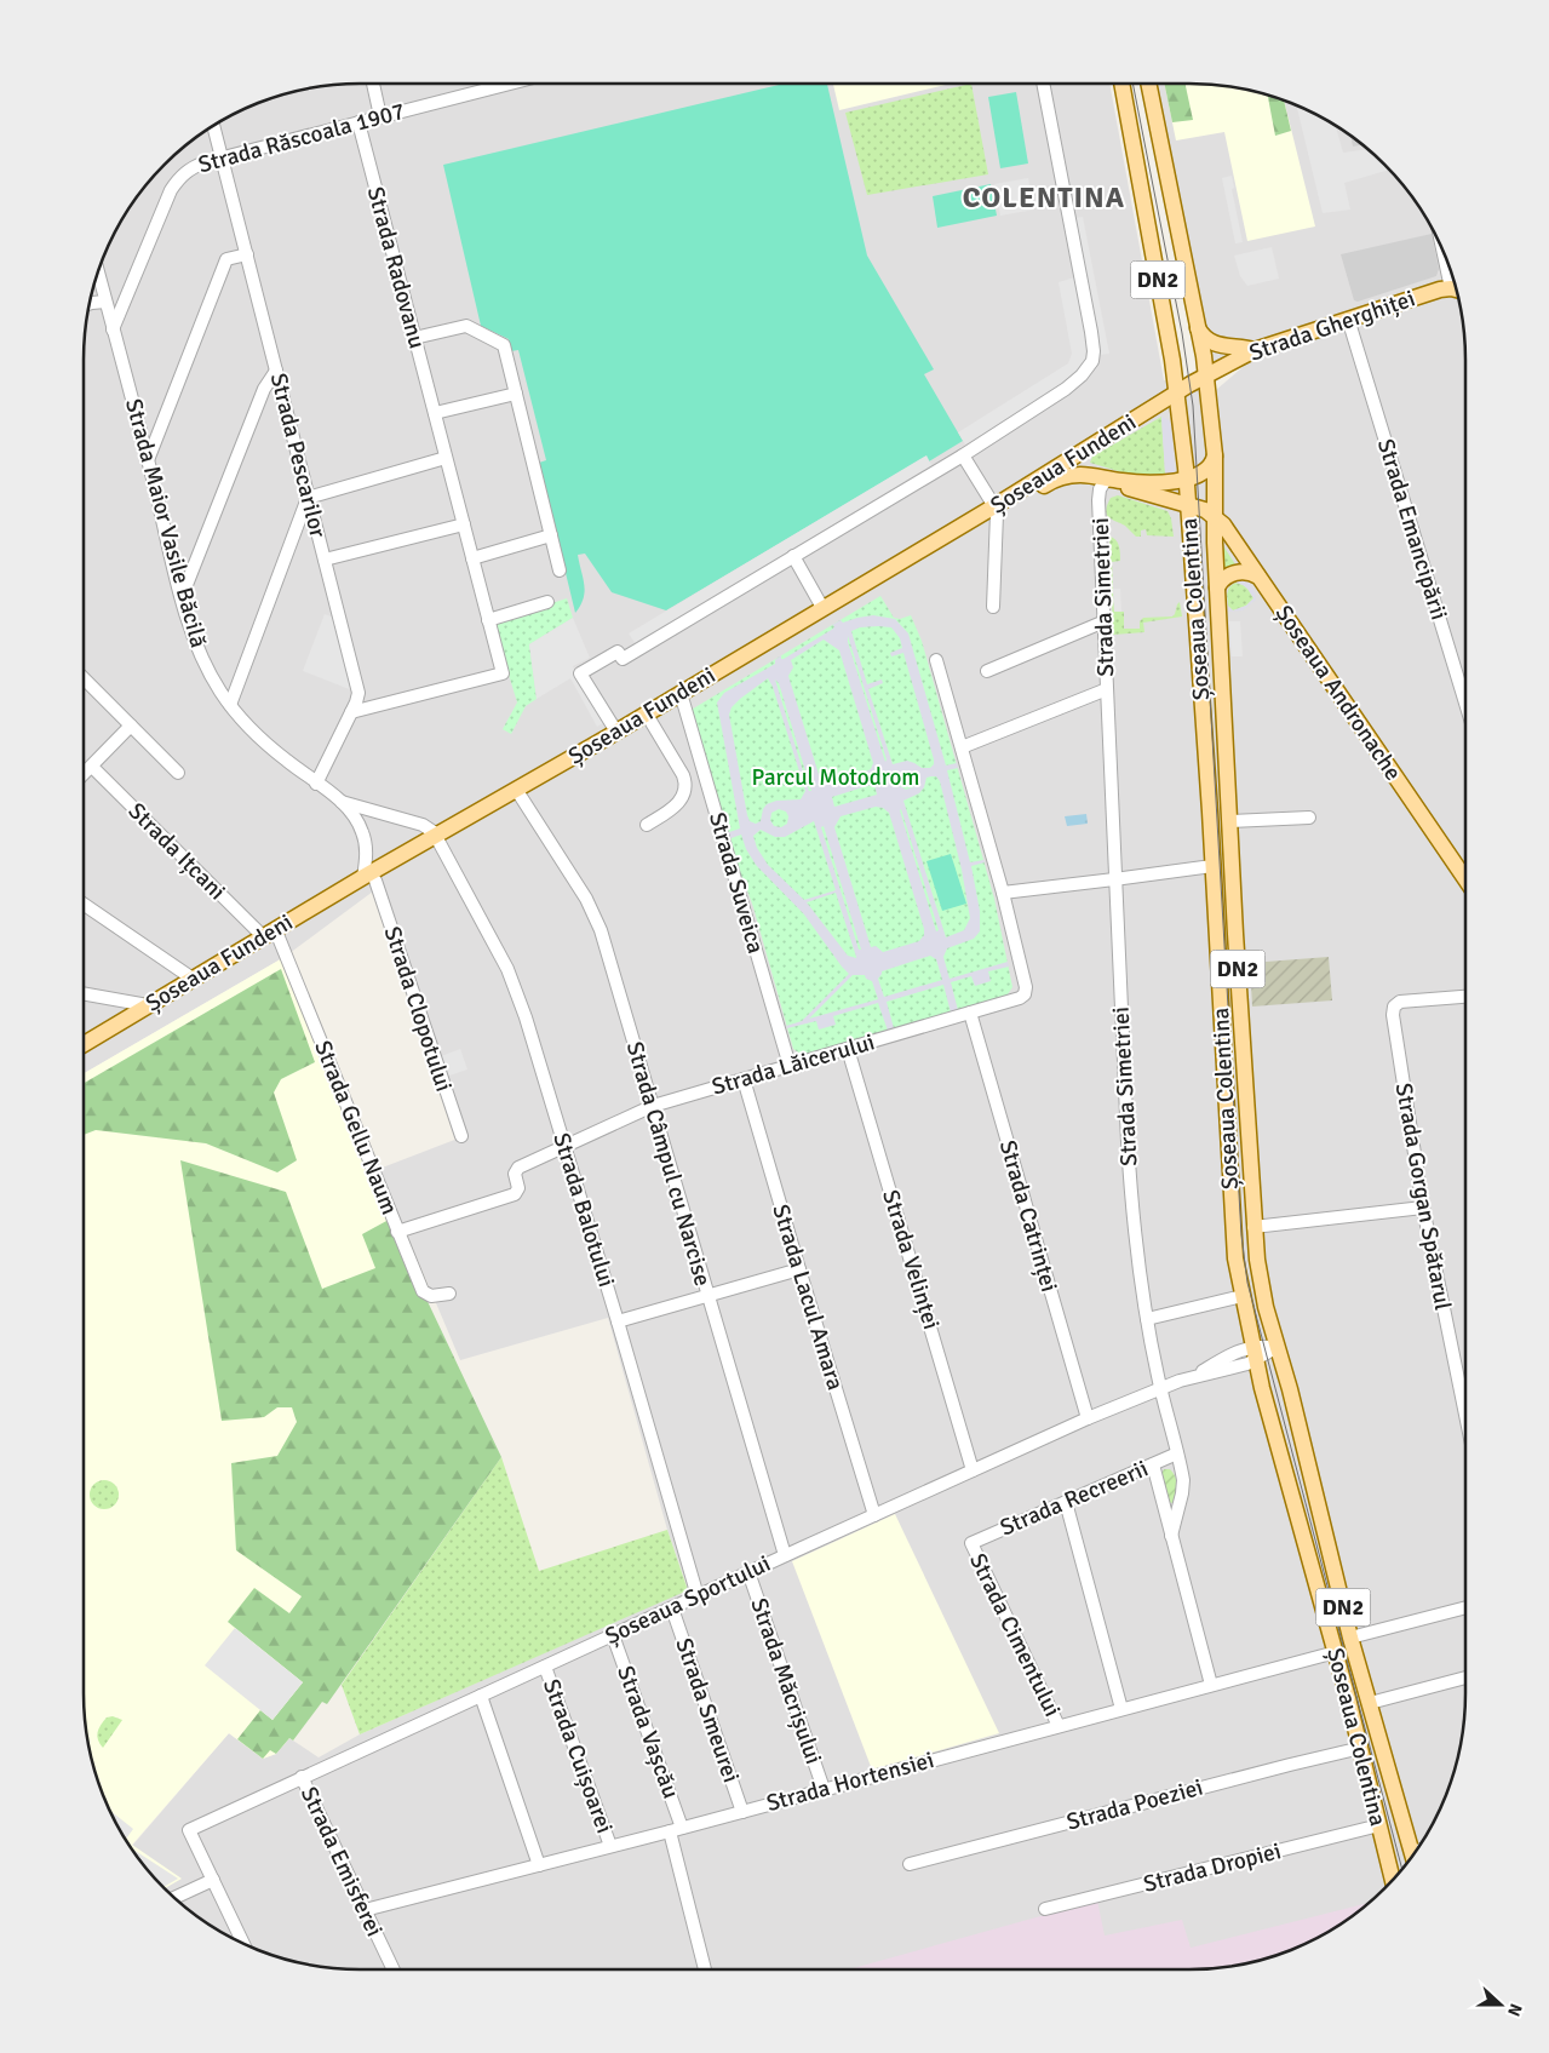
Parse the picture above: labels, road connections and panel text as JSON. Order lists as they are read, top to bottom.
{
  "streets": {
    "main road": [
      "DN2",
      "Strada Gherghiței",
      "Șoseaua Fundeni",
      "Șoseaua Colentina",
      "Șoseaua Andronache"
    ],
    "street": [
      "Strada Răscoala 1907",
      "Strada Radovanu",
      "Strada Pescarilor",
      "Strada Maior Vasile Băcilă",
      "Strada Emancipării",
      "Strada Simetriei",
      "Strada Ițcani",
      "Strada Suveica",
      "Strada Clopotului",
      "Strada Lăicerului",
      "Strada Gellu Naum",
      "Strada Câmpul cu Narcise",
      "Strada Gorgan Spătarul",
      "Strada Balotului",
      "Strada Catrinței",
      "Strada Velinței",
      "Strada Lacul Amara",
      "Strada Recreerii",
      "Șoseaua Sportului",
      "Strada Cimentului",
      "Strada Măcrișului",
      "Strada Smeurei",
      "Strada Vașcău",
      "Strada Cuișoarei",
      "Strada Hortensiei",
      "Strada Poeziei",
      "Strada Emisferei",
      "Strada Dropiei"
    ]
  },
  "crossings": [
    ["Strada Răscoala 1907", "Strada Radovanu"],
    ["Strada Răscoala 1907", "Strada Pescarilor"],
    ["Strada Răscoala 1907", "Strada Maior Vasile Băcilă"],
    ["Strada Radovanu", "Strada Pescarilor"],
    ["Strada Gherghiței", "Șoseaua Fundeni"],
    ["Strada Gherghiței", "Strada Emancipării"],
    ["Strada Gherghiței", "Șoseaua Colentina"],
    ["Strada Pescarilor", "Strada Maior Vasile Băcilă"],
    ["Șoseaua Fundeni", "Strada Maior Vasile Băcilă"],
    ["Șoseaua Fundeni", "Strada Simetriei"],
    ["Șoseaua Fundeni", "Șoseaua Colentina"],
    ["Șoseaua Fundeni", "Șoseaua Andronache"],
    ["Șoseaua Fundeni", "Strada Ițcani"],
    ["Șoseaua Fundeni", "Strada Suveica"],
    ["Șoseaua Fundeni", "Strada Clopotului"],
    ["Șoseaua Fundeni", "Strada Gellu Naum"],
    ["Șoseaua Fundeni", "Strada Câmpul cu Narcise"],
    ["Șoseaua Fundeni", "Strada Balotului"],
    ["Strada Maior Vasile Băcilă", "Strada Clopotului"],
    ["Strada Maior Vasile Băcilă", "Strada Balotului"],
    ["Strada Simetriei", "Strada Recreerii"],
    ["Strada Simetriei", "Șoseaua Sportului"],
    ["Strada Simetriei", "Strada Hortensiei"],
    ["Șoseaua Colentina", "Șoseaua Andronache"],
    ["Șoseaua Colentina", "Șoseaua Sportului"],
    ["Șoseaua Colentina", "Strada Hortensiei"],
    ["Șoseaua Colentina", "Strada Poeziei"],
    ["Șoseaua Colentina", "Strada Dropiei"],
    ["Strada Ițcani", "Strada Gellu Naum"],
    ["Strada Suveica", "Strada Lăicerului"],
    ["Strada Lăicerului", "Strada Câmpul cu Narcise"],
    ["Strada Lăicerului", "Strada Balotului"],
    ["Strada Lăicerului", "Strada Catrinței"],
    ["Strada Lăicerului", "Strada Velinței"],
    ["Strada Lăicerului", "Strada Lacul Amara"],
    ["Strada Câmpul cu Narcise", "Șoseaua Sportului"],
    ["Strada Balotului", "Șoseaua Sportului"],
    ["Strada Catrinței", "Șoseaua Sportului"],
    ["Strada Velinței", "Șoseaua Sportului"],
    ["Strada Lacul Amara", "Șoseaua Sportului"],
    ["Strada Recreerii", "Strada Cimentului"],
    ["Șoseaua Sportului", "Strada Măcrișului"],
    ["Șoseaua Sportului", "Strada Smeurei"],
    ["Șoseaua Sportului", "Strada Vașcău"],
    ["Șoseaua Sportului", "Strada Cuișoarei"],
    ["Șoseaua Sportului", "Strada Emisferei"],
    ["Strada Cimentului", "Strada Hortensiei"],
    ["Strada Măcrișului", "Strada Hortensiei"],
    ["Strada Smeurei", "Strada Hortensiei"],
    ["Strada Vașcău", "Strada Hortensiei"],
    ["Strada Cuișoarei", "Strada Hortensiei"],
    ["Strada Hortensiei", "Strada Emisferei"]
  ],
  "districts": ["COLENTINA"],
  "parks": ["Parcul Motodrom"],
  "north": "right"
}
